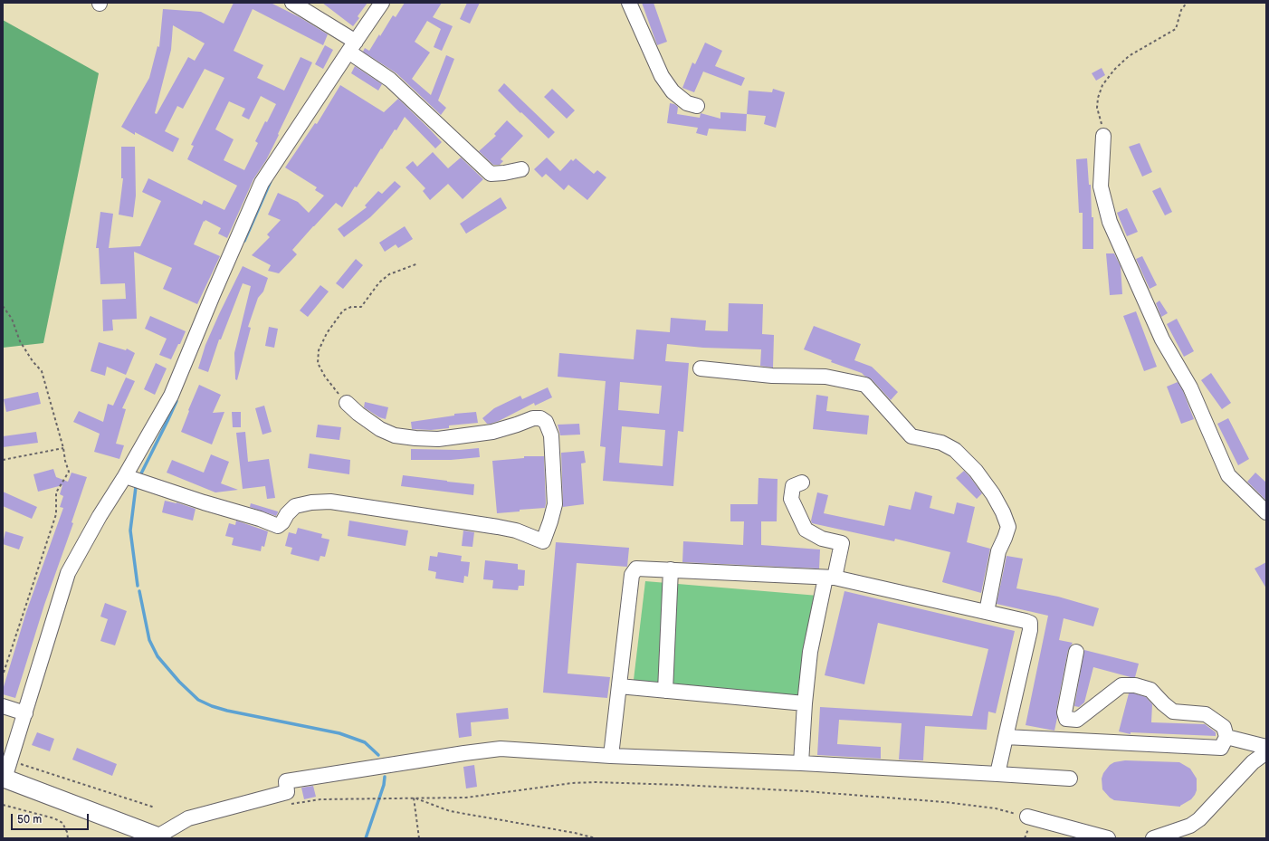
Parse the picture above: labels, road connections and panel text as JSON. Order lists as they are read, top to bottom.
{
  "scale_bar": "50 m"
}
